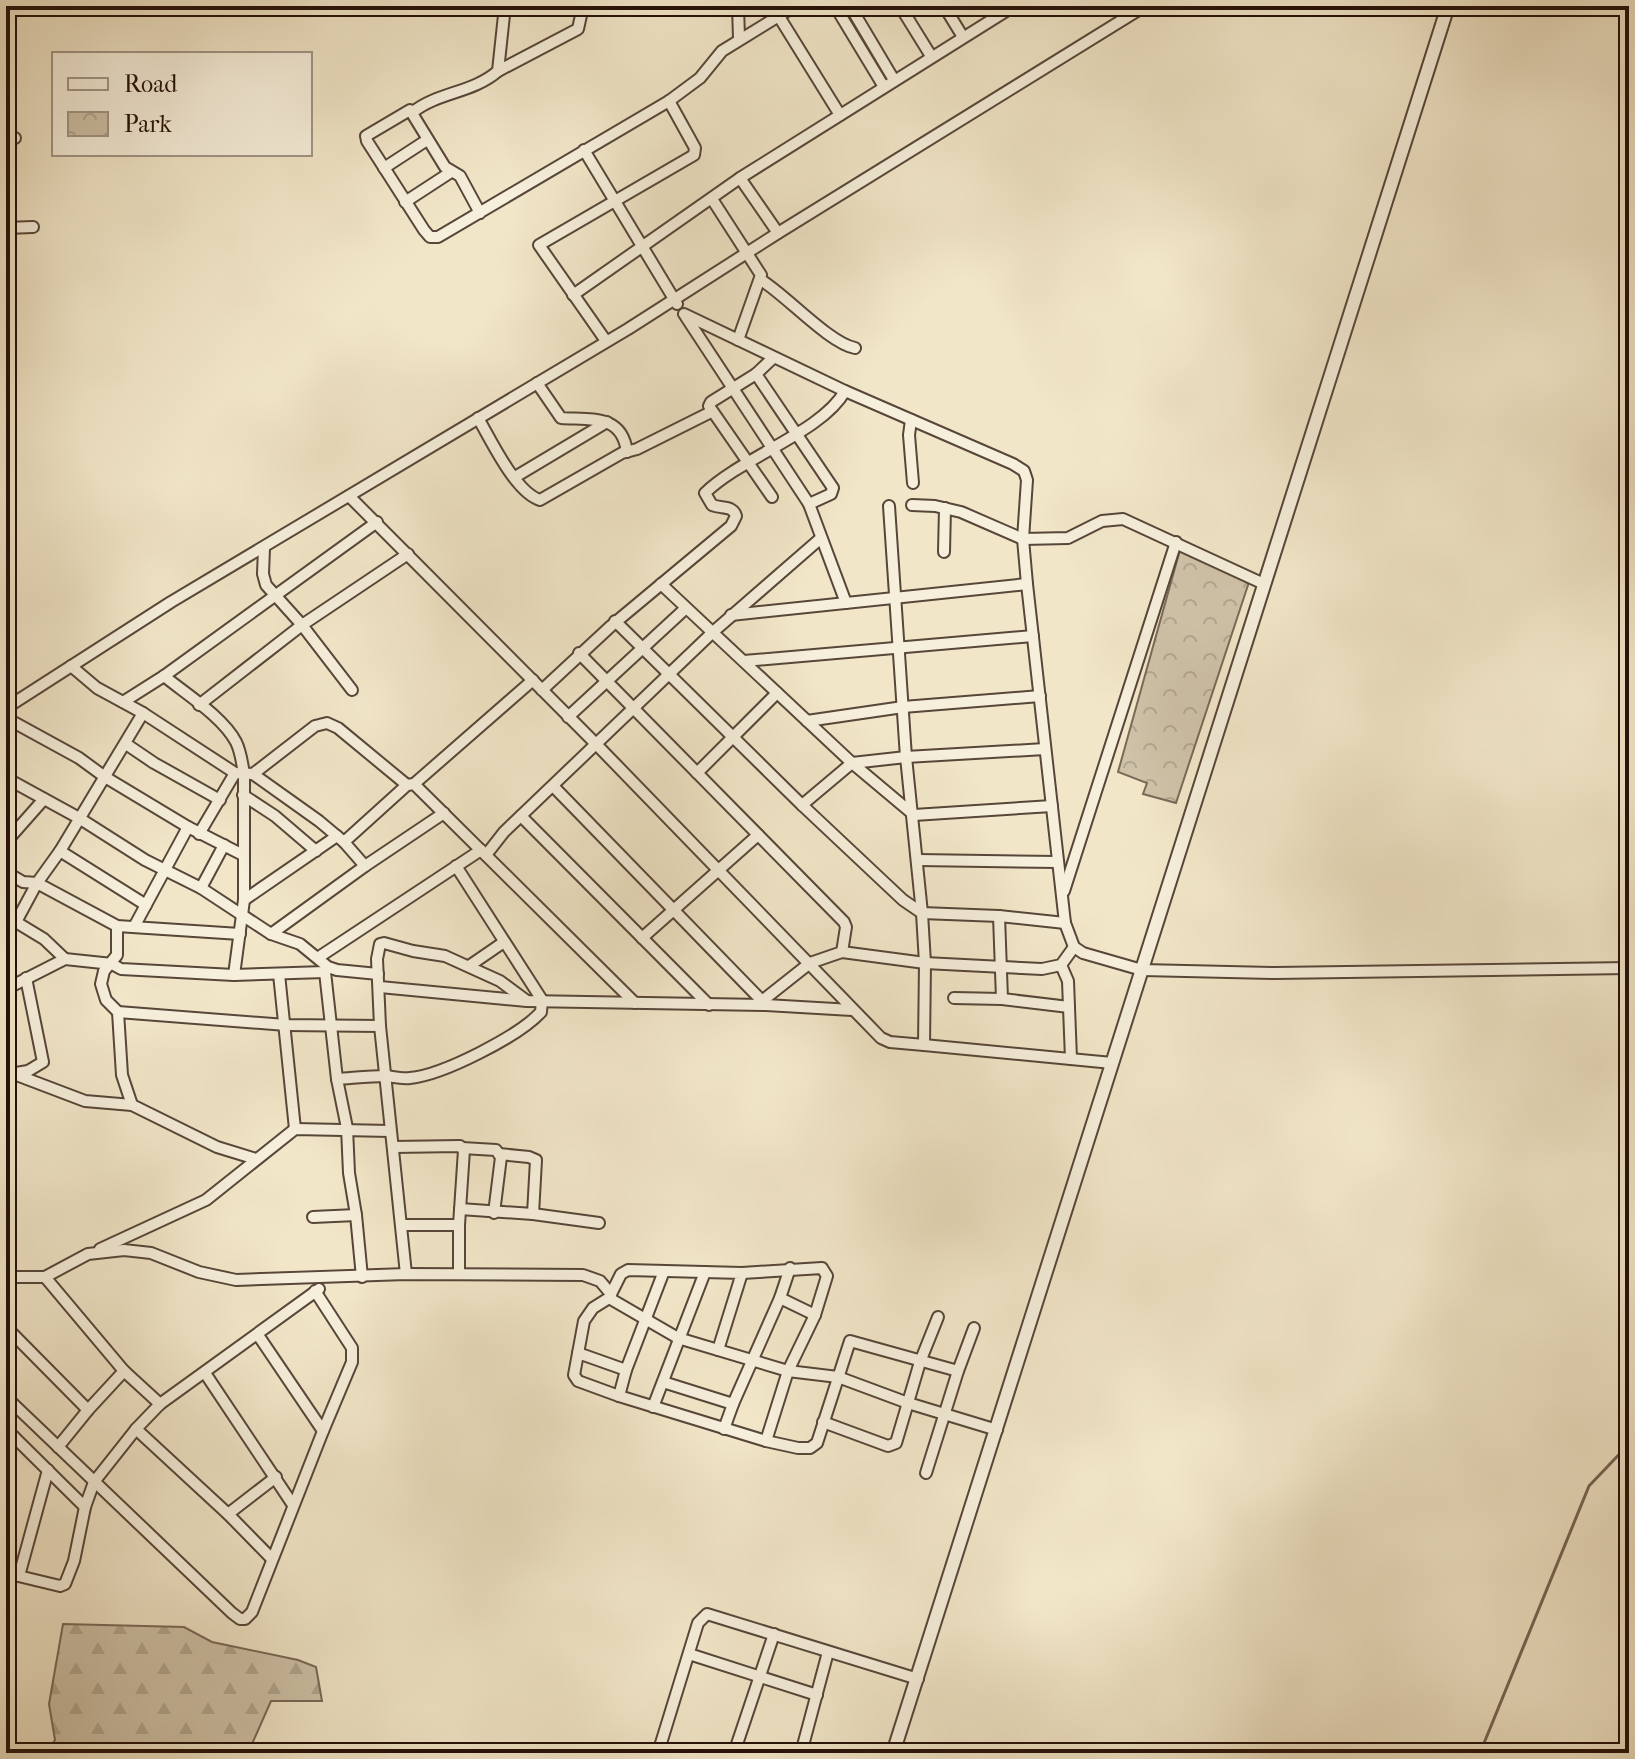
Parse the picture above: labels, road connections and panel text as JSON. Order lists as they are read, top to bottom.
{
  "legend": ["Road", "Park"]
}
